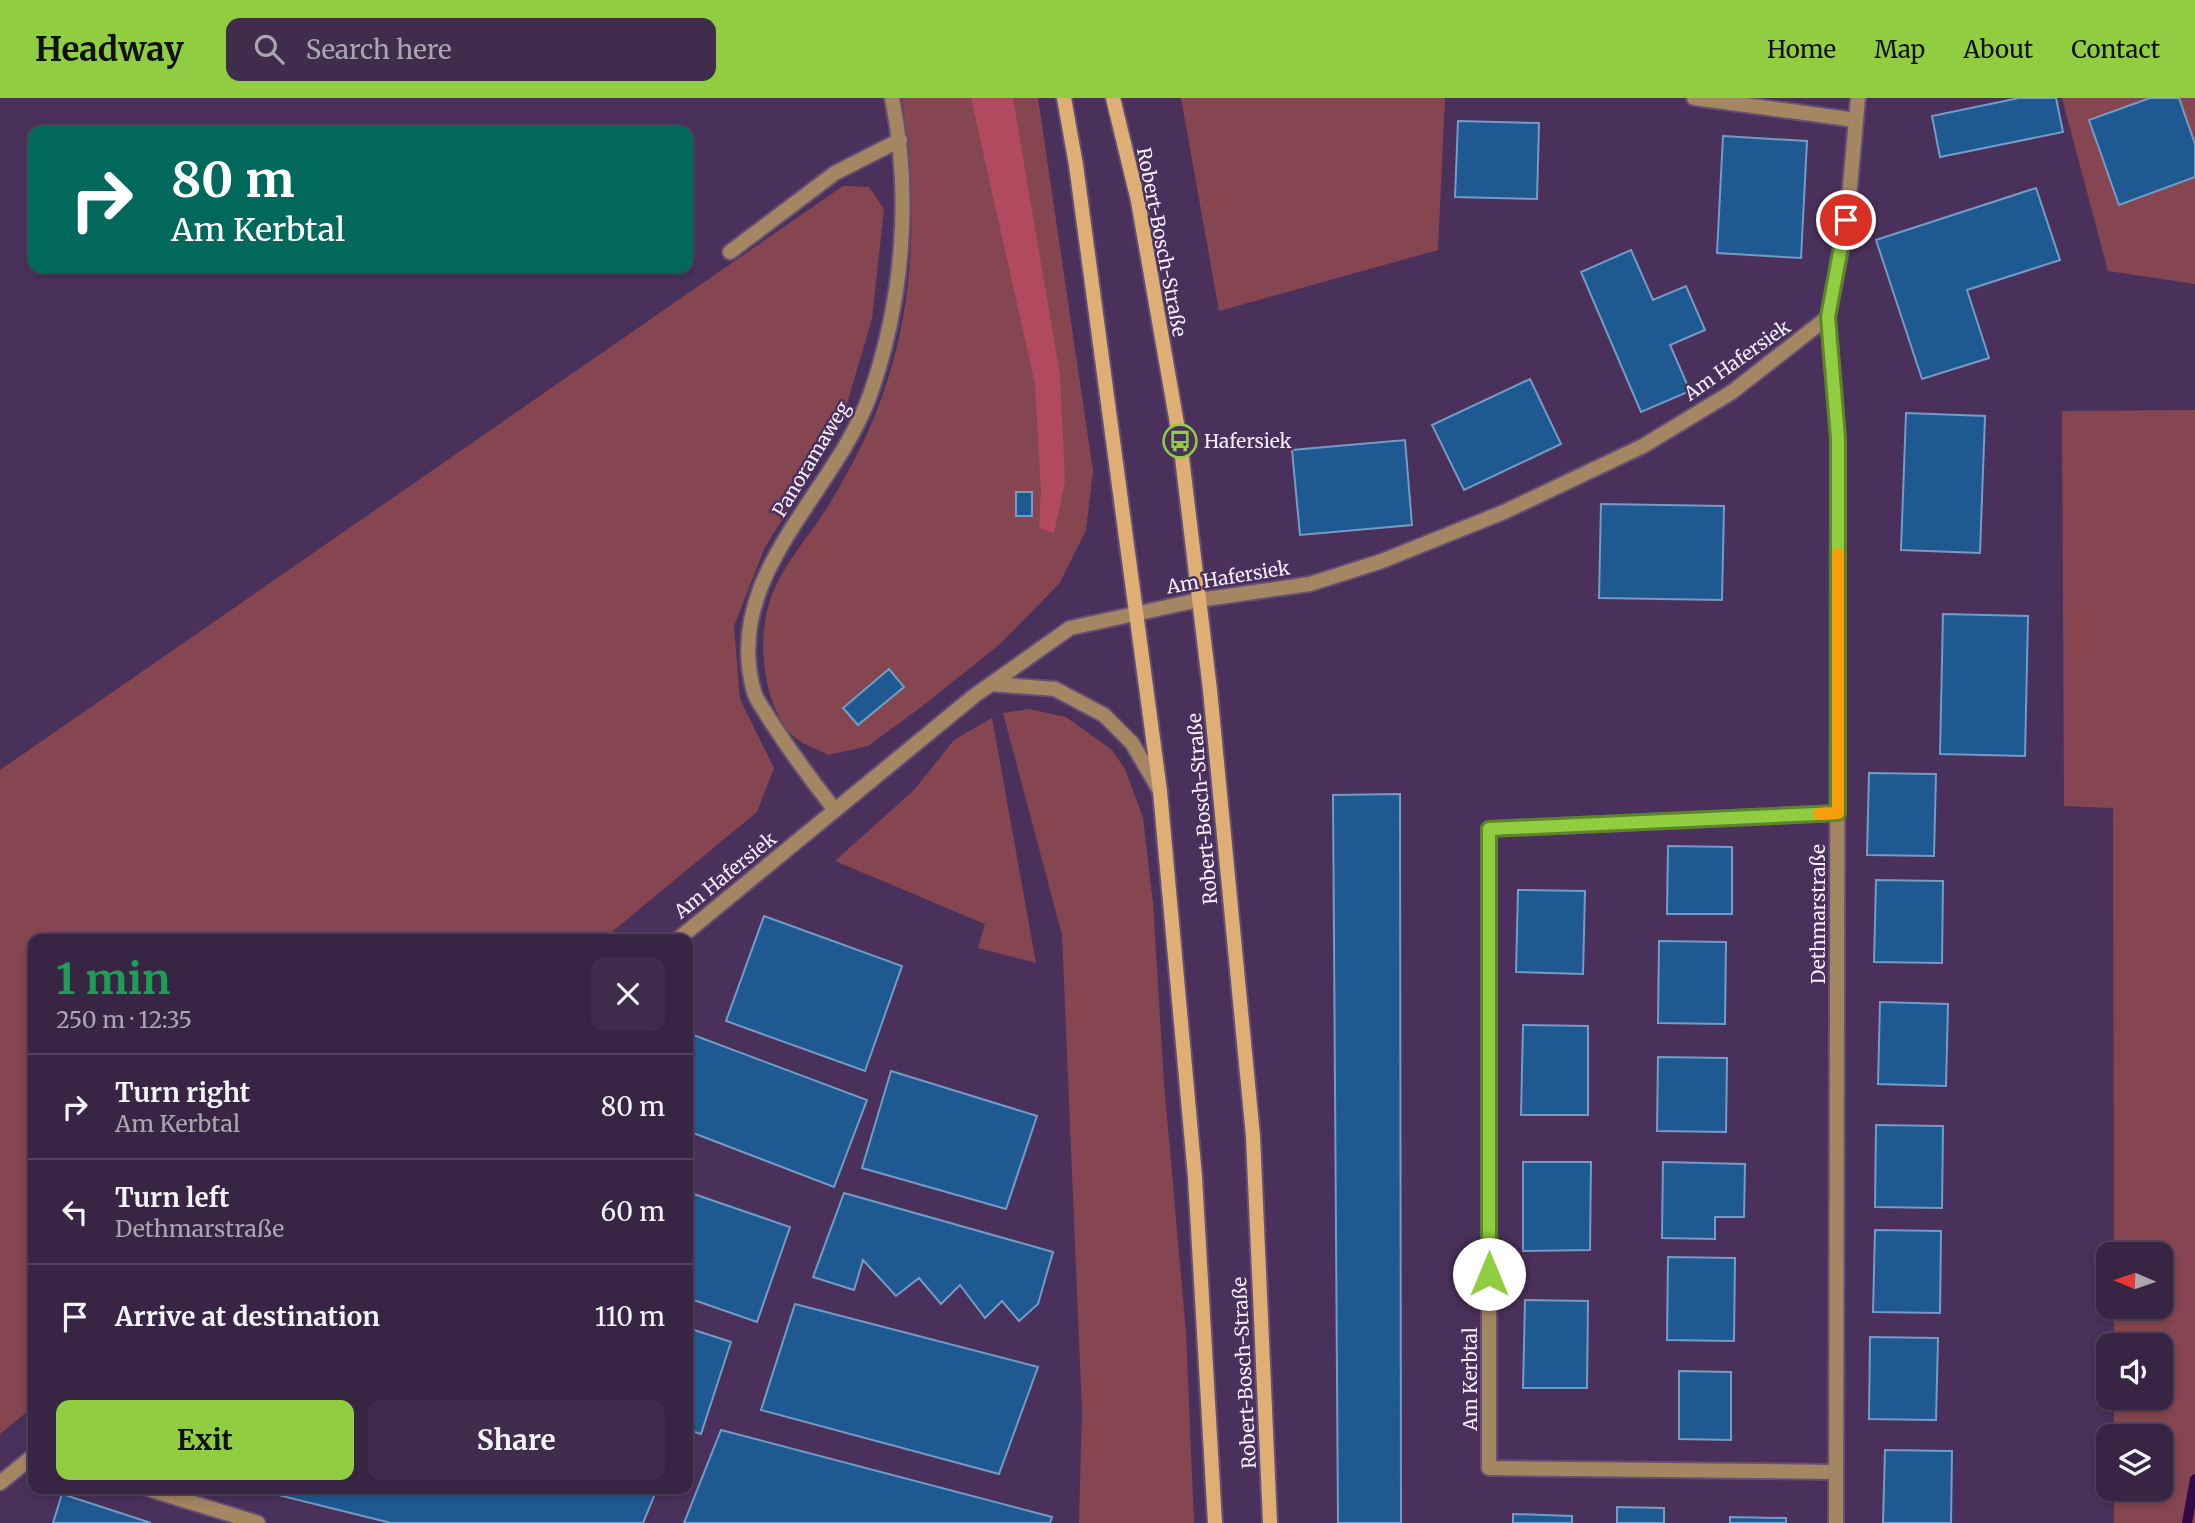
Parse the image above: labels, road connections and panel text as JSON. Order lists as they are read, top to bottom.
{
  "streets": {
    "main road": ["Robert-Bosch-Straße"],
    "street": [
      "Am Hafersiek",
      "Panoramaweg",
      "Dethmarstraße",
      "Am Kerbtal"
    ]
  },
  "crossings": [
    ["Robert-Bosch-Straße", "Am Hafersiek"],
    ["Am Hafersiek", "Panoramaweg"],
    ["Am Hafersiek", "Dethmarstraße"],
    ["Dethmarstraße", "Am Kerbtal"]
  ],
  "places": {
    "bus stop": ["Hafersiek"]
  },
  "north": "left",
  "page": {
    "header": "Headway",
    "search": "Search here",
    "nav": [
      "Home",
      "Map",
      "About",
      "Contact"
    ],
    "turn": ["80 m", "Am Kerbtal"],
    "heading": ["1 min", "250 m · 12:35"],
    "list": [
      {
        "name": "Turn right",
        "note": "Am Kerbtal",
        "value": "80 m"
      },
      {
        "name": "Turn left",
        "note": "Dethmarstraße",
        "value": "60 m"
      },
      {
        "name": "Arrive at destination",
        "value": "110 m"
      }
    ],
    "buttons": ["Exit", "Share"]
  }
}
